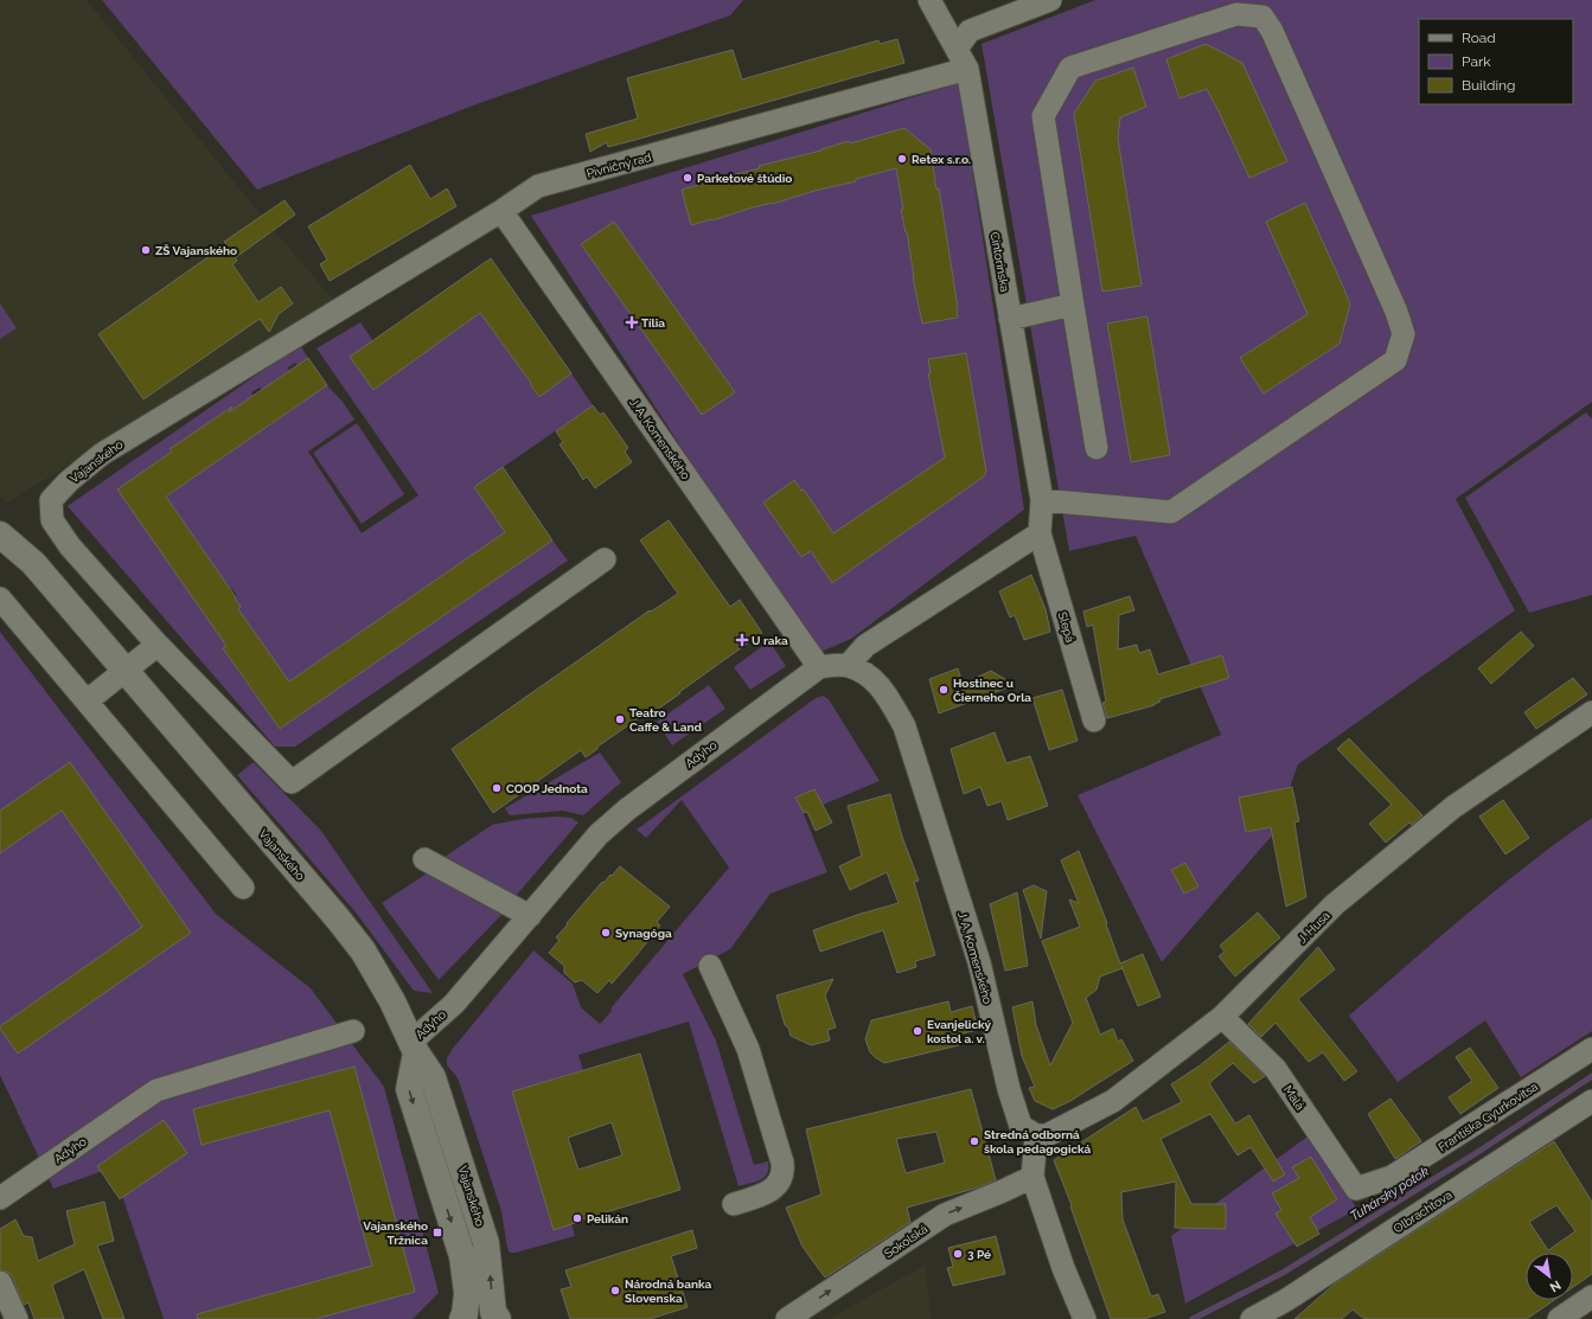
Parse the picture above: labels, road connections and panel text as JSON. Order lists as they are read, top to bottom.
{
  "streets": {
    "main road": ["Vajanského"],
    "street": [
      "Pivničný rad",
      "Cintorínska",
      "J. A. Komenského",
      "Slepá",
      "Adyho",
      "J. Husa",
      "Malá",
      "Františka Gyurkovitsa",
      "Olbrachtova",
      "Sokolská"
    ]
  },
  "crossings": [
    ["Pivničný rad", "Cintorínska"],
    ["Pivničný rad", "J. A. Komenského"],
    ["Pivničný rad", "Vajanského"],
    ["Cintorínska", "Slepá"],
    ["J. A. Komenského", "Adyho"],
    ["J. A. Komenského", "J. Husa"],
    ["Vajanského", "Adyho"],
    ["J. Husa", "Malá"],
    ["Malá", "Františka Gyurkovitsa"]
  ],
  "one_way": ["Sokolská"],
  "water": ["Tuhársky potok"],
  "places": {
    "other": [
      "Retex s.r.o.",
      "Parketové štúdio",
      "ZŠ Vajanského",
      "Hostinec u Čierneho Orla",
      "Teatro Caffe & Land",
      "COOP Jednota",
      "Synagóga",
      "Evanjelický kostol a. v.",
      "Stredná odborná škola pedagogická",
      "Pelikán",
      "3 Pé",
      "Národná banka Slovenska"
    ],
    "health": ["Tília", "U raka"],
    "transit": ["Vajanského Tržnica"]
  },
  "legend": ["Road", "Park", "Building"],
  "north": "bottom right"
}
